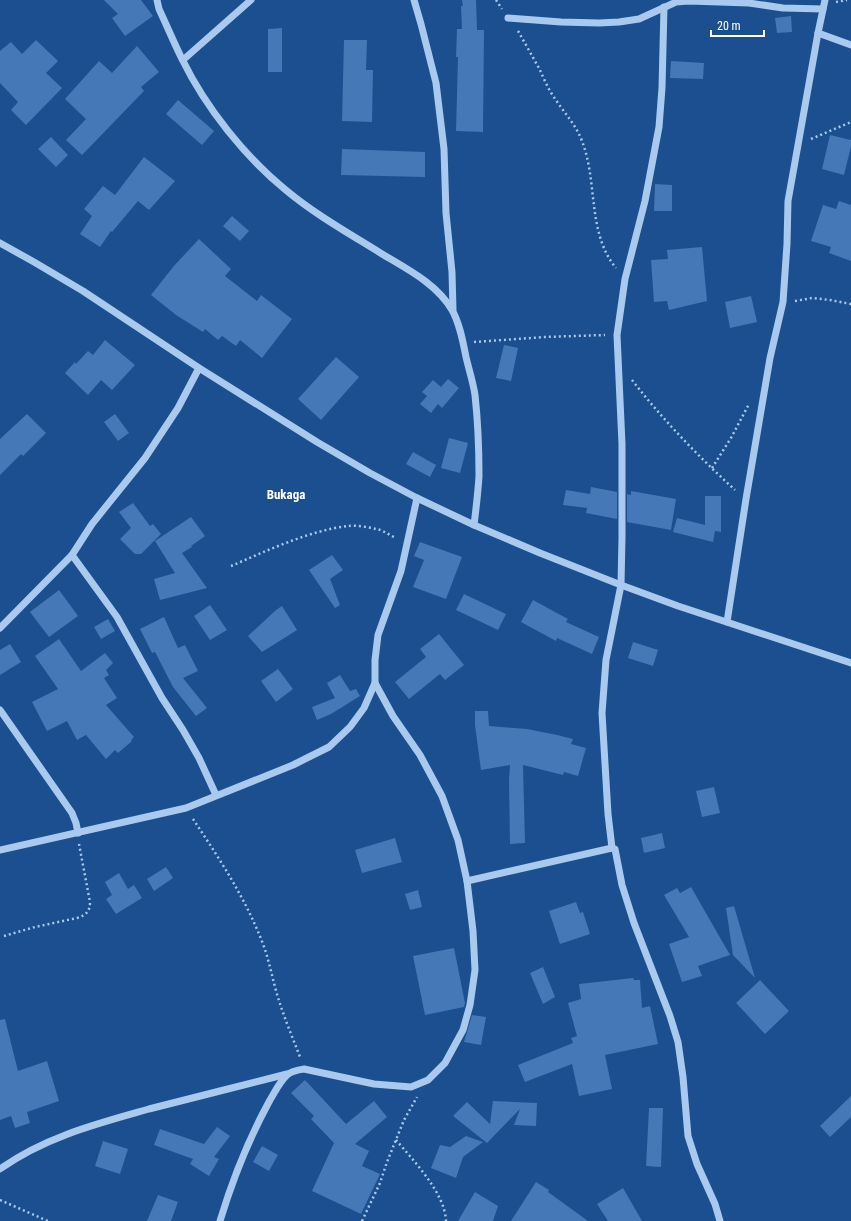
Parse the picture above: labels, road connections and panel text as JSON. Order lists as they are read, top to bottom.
{
  "districts": ["Bukaga"],
  "scale_bar": "20 m"
}
